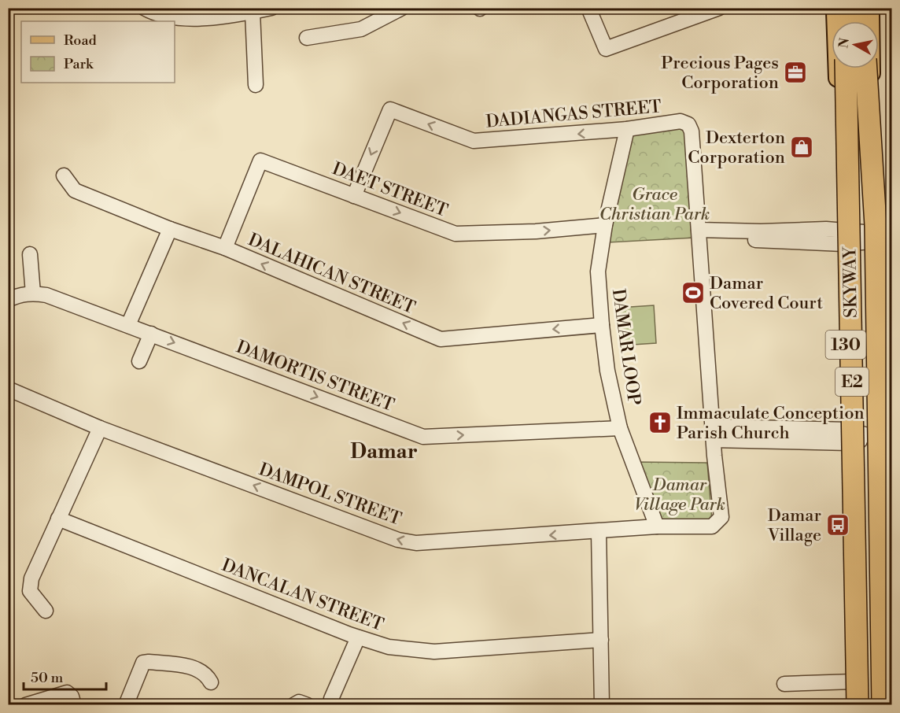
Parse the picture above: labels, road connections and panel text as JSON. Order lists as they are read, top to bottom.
{
  "streets": {
    "highway": ["SKYWAY", "E2"],
    "main road": ["130"],
    "street": [
      "DADIANGAS STREET",
      "DAET STREET",
      "DALAHICAN STREET",
      "DAMAR LOOP",
      "DAMORTIS STREET",
      "DAMPOL STREET",
      "DANCALAN STREET"
    ]
  },
  "crossings": [
    ["DADIANGAS STREET", "DAET STREET"],
    ["DADIANGAS STREET", "DAMAR LOOP"],
    ["DAET STREET", "DALAHICAN STREET"],
    ["DAET STREET", "DAMAR LOOP"],
    ["DALAHICAN STREET", "DAMAR LOOP"],
    ["DAMAR LOOP", "DAMORTIS STREET"],
    ["DAMAR LOOP", "DAMPOL STREET"]
  ],
  "one_way": [
    "DAET STREET",
    "DALAHICAN STREET",
    "DAMORTIS STREET",
    "DAMPOL STREET"
  ],
  "districts": ["Damar"],
  "parks": ["Grace Christian Park", "Damar Village Park"],
  "places": {
    "office": ["Precious Pages Corporation"],
    "shop": ["Dexterton Corporation"],
    "sports": ["Damar Covered Court"],
    "church": ["Immaculate Conception Parish Church"],
    "bus stop": ["Damar Village"]
  },
  "legend": ["Road", "Park"],
  "scale_bar": "50 m",
  "north": "left"
}
